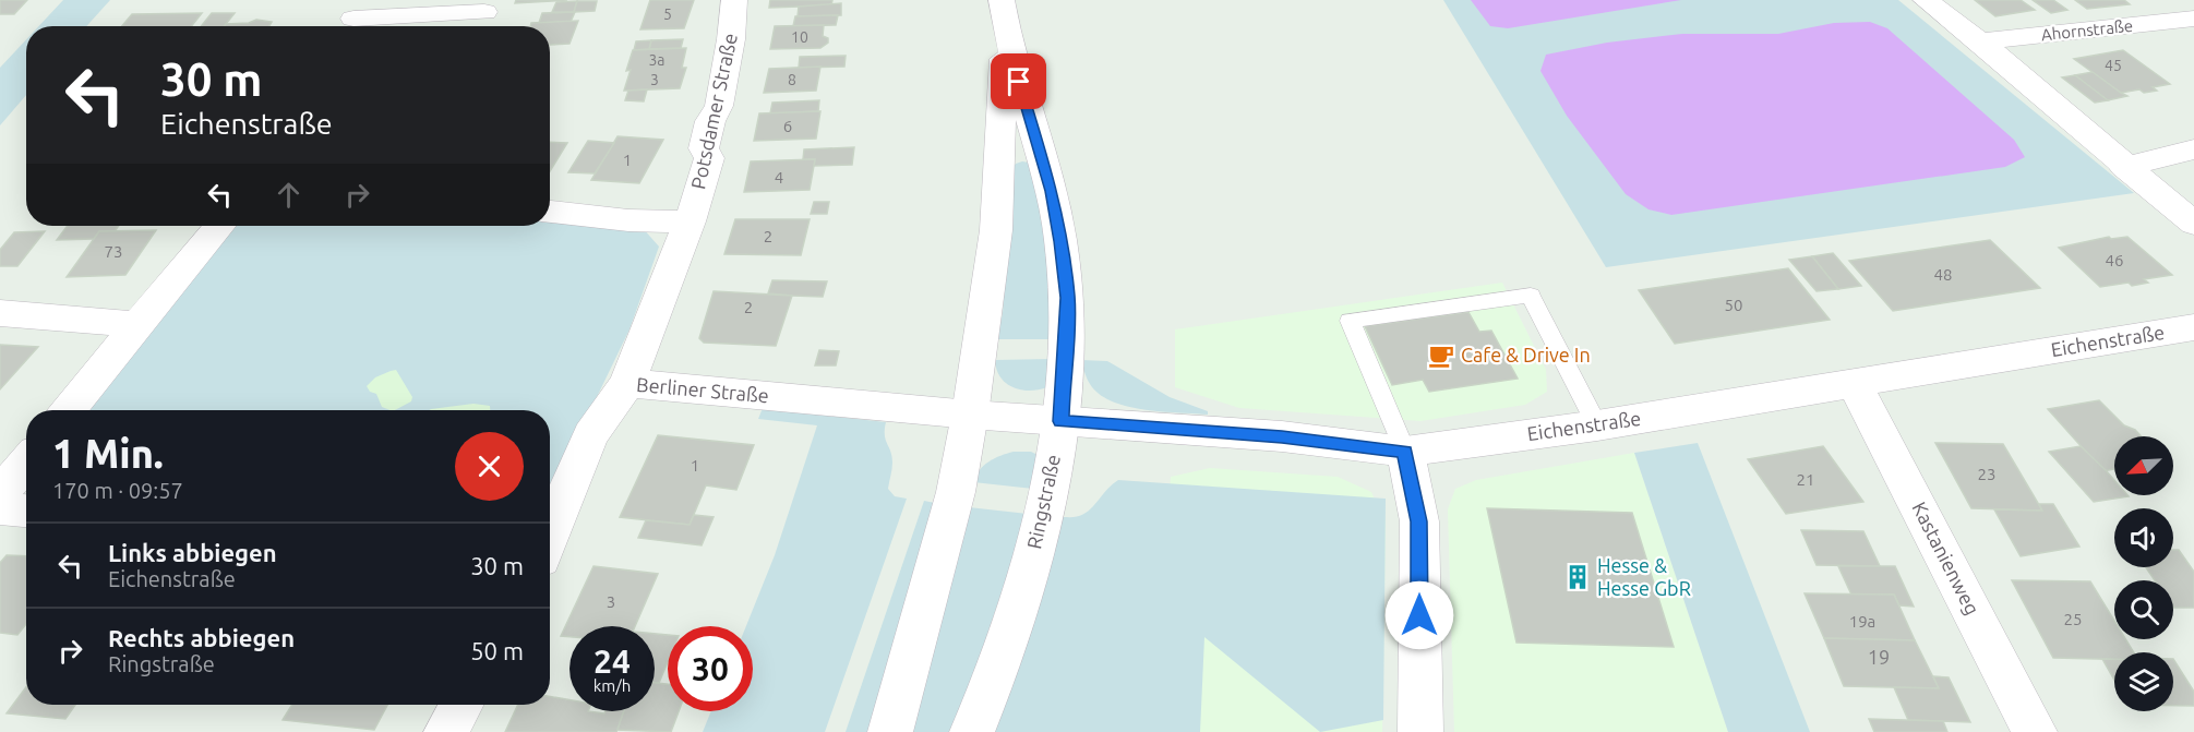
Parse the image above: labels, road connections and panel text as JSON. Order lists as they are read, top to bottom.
{
  "streets": {
    "street": [
      "Ahornstraße",
      "Potsdamer Straße",
      "Eichenstraße",
      "Berliner Straße",
      "Ringstraße",
      "Kastanienweg"
    ]
  },
  "crossings": [
    ["Potsdamer Straße", "Berliner Straße"],
    ["Eichenstraße", "Berliner Straße"],
    ["Eichenstraße", "Ringstraße"],
    ["Eichenstraße", "Kastanienweg"],
    ["Berliner Straße", "Ringstraße"]
  ],
  "places": {
    "cafe": ["Cafe & Drive In"],
    "building": ["Hesse & Hesse GbR"]
  },
  "house_numbers": [
    "5",
    "10",
    "3a",
    "45",
    "3",
    "8",
    "6",
    "1",
    "4",
    "2",
    "73",
    "46",
    "48",
    "50",
    "2",
    "1",
    "23",
    "21",
    "3",
    "25",
    "19a",
    "19"
  ],
  "north": "bottom left",
  "page": {
    "turn": ["30 m", "Eichenstraße"],
    "heading": ["1 Min.", "170 m · 09:57"],
    "list": [
      {
        "name": "Links abbiegen",
        "note": "Eichenstraße",
        "value": "30 m"
      },
      {
        "name": "Rechts abbiegen",
        "note": "Ringstraße",
        "value": "50 m"
      }
    ],
    "speed": "24 km/h",
    "limit": "30"
  }
}
